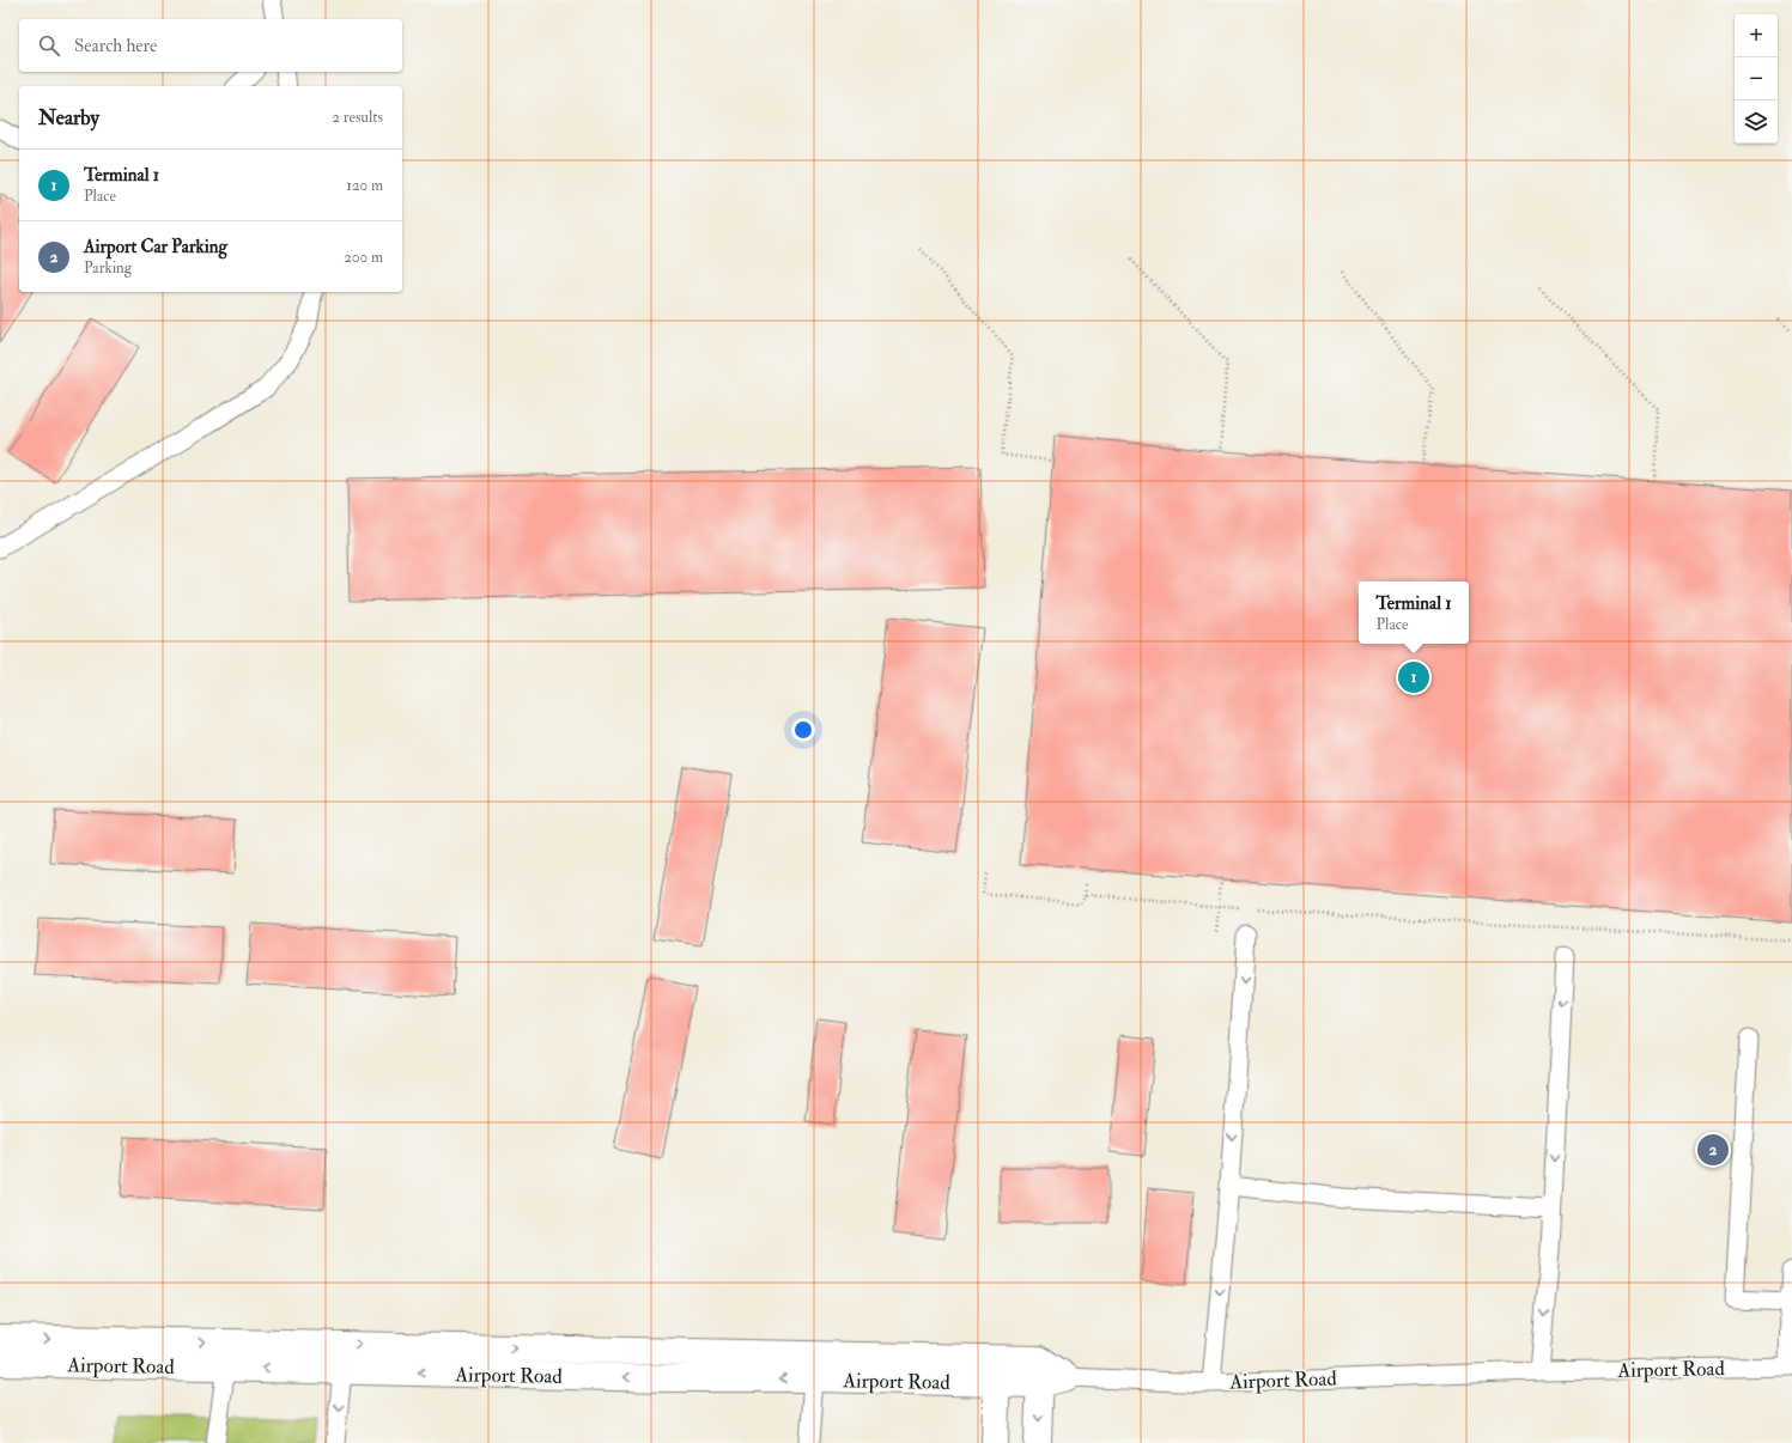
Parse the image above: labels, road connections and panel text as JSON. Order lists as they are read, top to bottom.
{
  "streets": {
    "main road": ["Airport Road"]
  },
  "page": {
    "map_buttons": ["+", "−"],
    "search": "Search here",
    "heading": ["Nearby", "2 results"],
    "list": [
      {
        "mark": "1",
        "name": "Terminal 1",
        "note": "Place",
        "value": "120 m"
      },
      {
        "mark": "2",
        "name": "Airport Car Parking",
        "note": "Parking",
        "value": "200 m"
      }
    ],
    "popup": ["Terminal 1", "Place"],
    "pins": ["1", "2"]
  }
}
